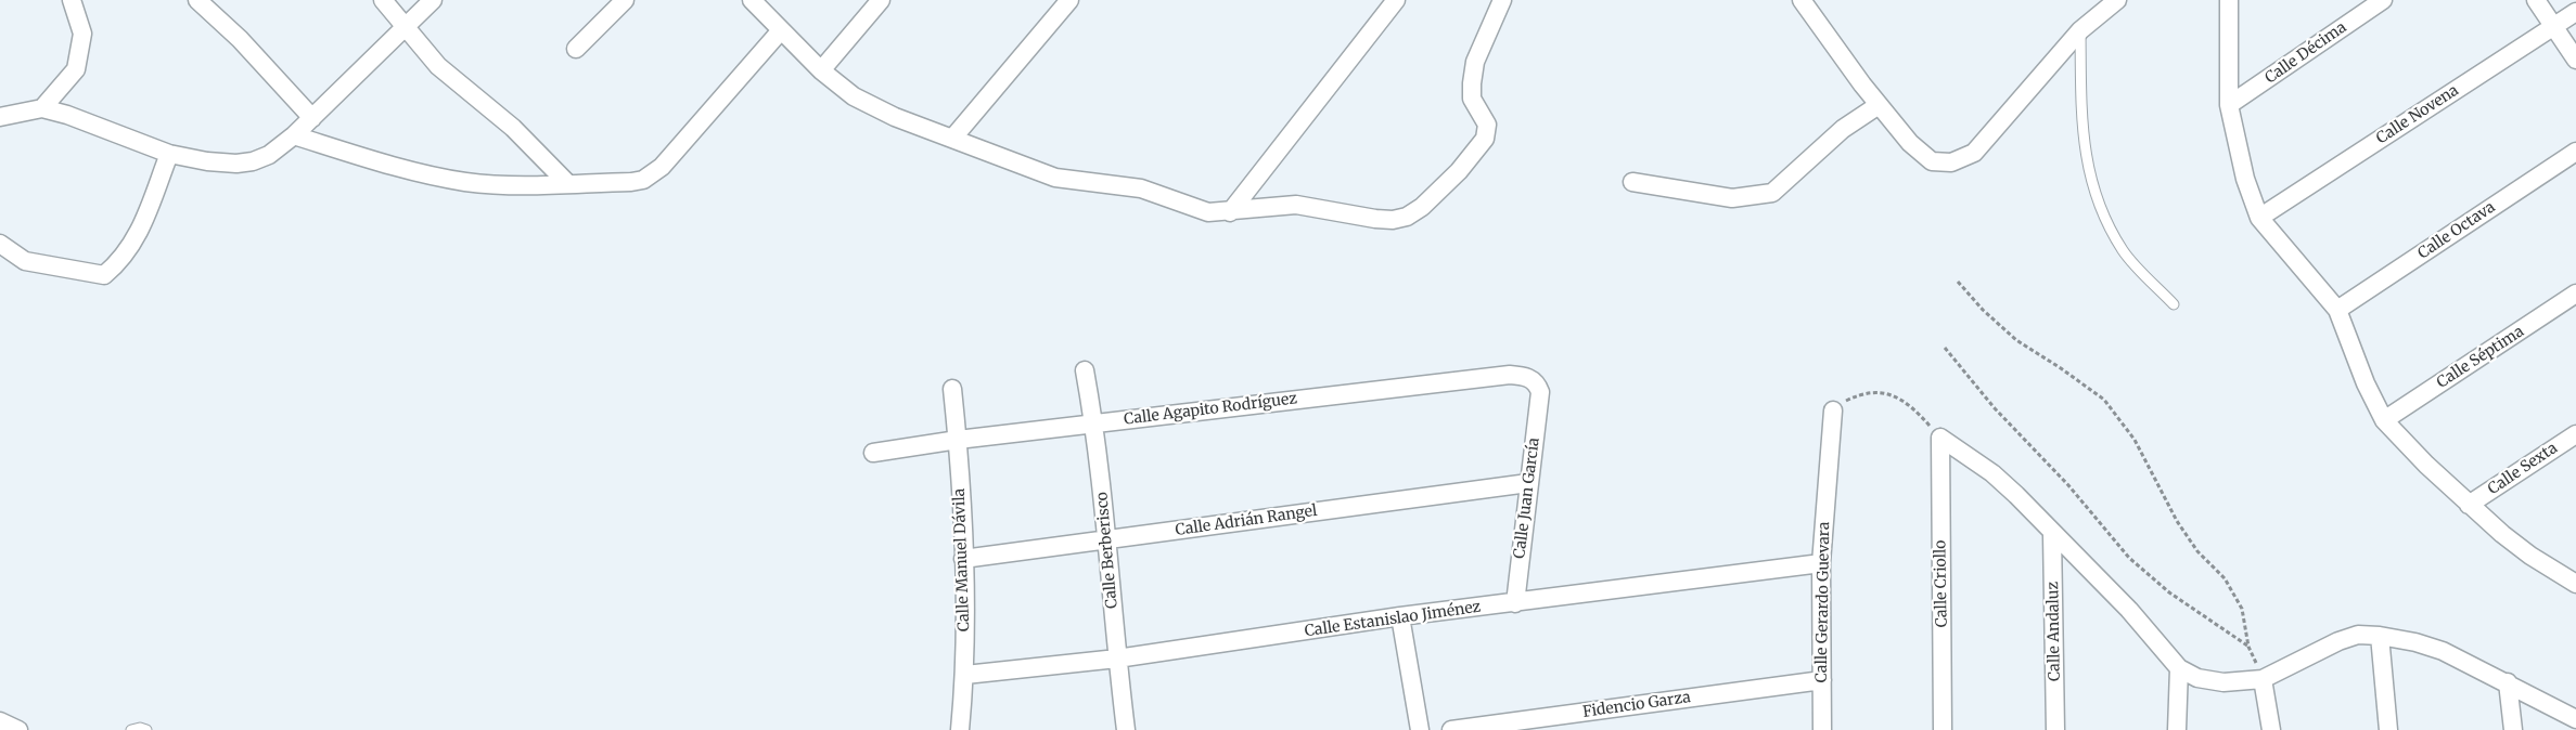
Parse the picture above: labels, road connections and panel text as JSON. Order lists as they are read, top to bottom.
{
  "streets": {
    "street": [
      "Calle Décima",
      "Calle Novena",
      "Calle Octava",
      "Calle Séptima",
      "Calle Agapito Rodríguez",
      "Calle Sexta",
      "Calle Juan García",
      "Calle Adrián Rangel",
      "Calle Berberisco",
      "Calle Manuel Dávila",
      "Calle Criollo",
      "Calle Gerardo Guevara",
      "Calle Estanislao Jiménez",
      "Calle Andaluz",
      "Fidencio Garza"
    ]
  },
  "crossings": [
    ["Calle Agapito Rodríguez", "Calle Juan García"],
    ["Calle Agapito Rodríguez", "Calle Berberisco"],
    ["Calle Agapito Rodríguez", "Calle Manuel Dávila"],
    ["Calle Juan García", "Calle Adrián Rangel"],
    ["Calle Juan García", "Calle Estanislao Jiménez"],
    ["Calle Adrián Rangel", "Calle Berberisco"],
    ["Calle Adrián Rangel", "Calle Manuel Dávila"],
    ["Calle Berberisco", "Calle Estanislao Jiménez"],
    ["Calle Manuel Dávila", "Calle Estanislao Jiménez"],
    ["Calle Gerardo Guevara", "Calle Estanislao Jiménez"],
    ["Calle Gerardo Guevara", "Fidencio Garza"]
  ]
}
